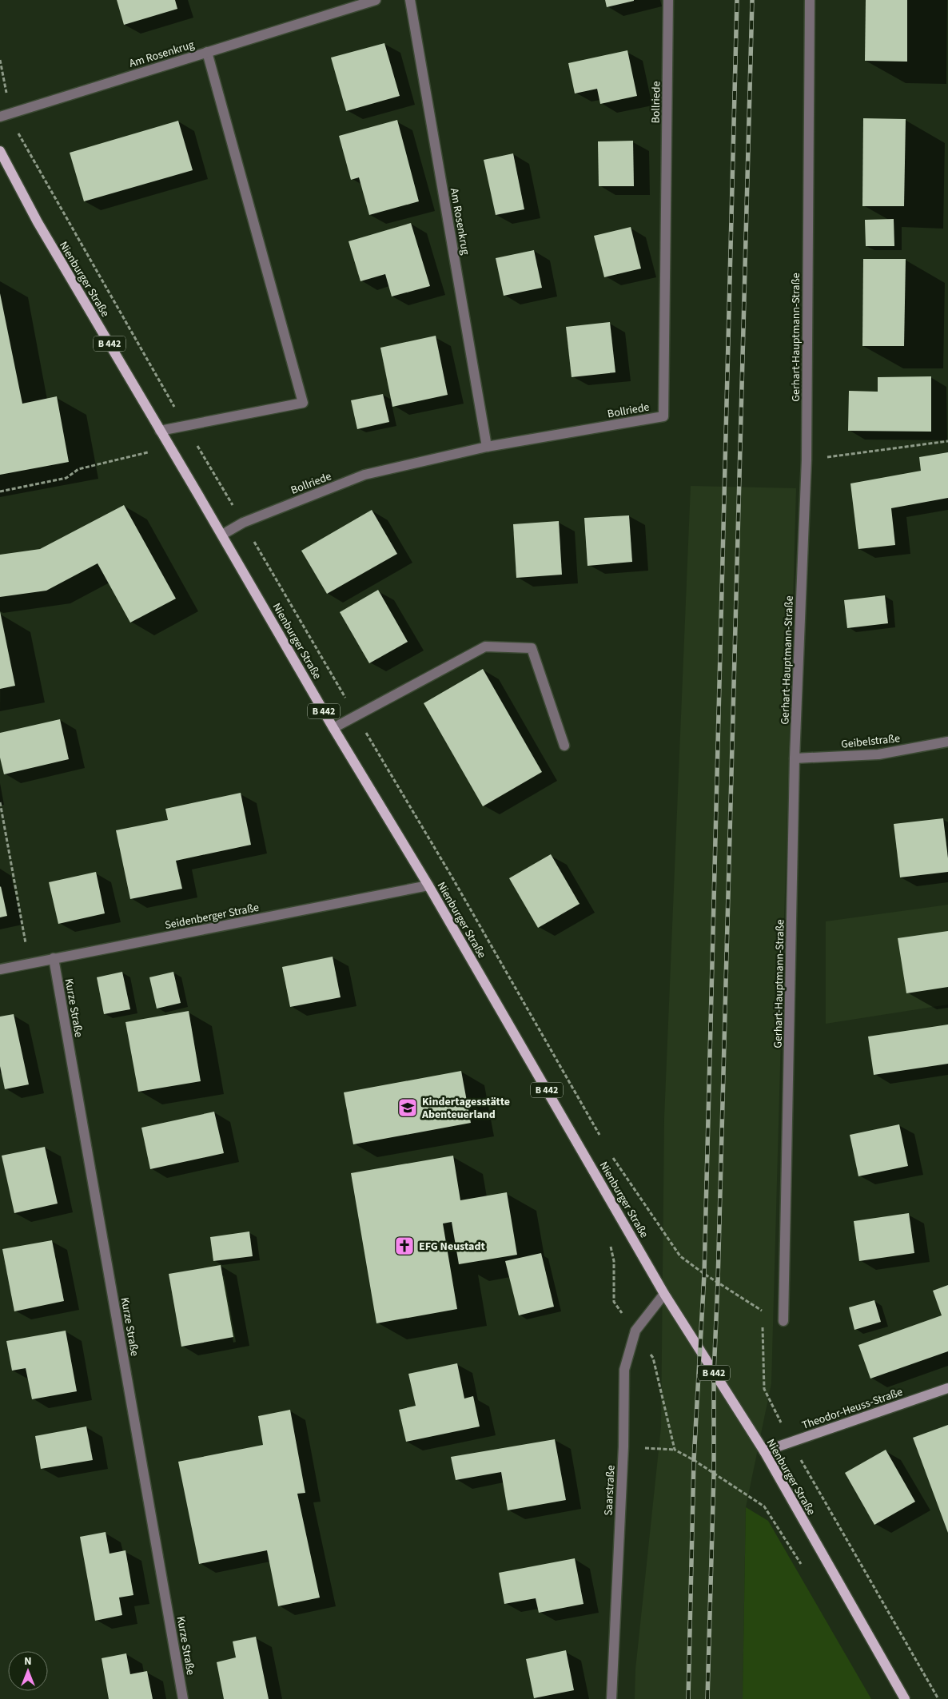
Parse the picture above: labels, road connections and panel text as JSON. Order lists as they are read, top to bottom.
{
  "streets": {
    "main road": ["Nienburger Straße", "B 442"],
    "street": [
      "Am Rosenkrug",
      "Bollriede",
      "Gerhart-Hauptmann-Straße",
      "Geibelstraße",
      "Seidenberger Straße",
      "Kurze Straße",
      "Theodor-Heuss-Straße",
      "Saarstraße"
    ]
  },
  "crossings": [
    ["Am Rosenkrug", "Bollriede"],
    ["Bollriede", "Nienburger Straße"],
    ["Nienburger Straße", "Seidenberger Straße"],
    ["Nienburger Straße", "Theodor-Heuss-Straße"],
    ["Nienburger Straße", "Saarstraße"],
    ["Gerhart-Hauptmann-Straße", "Geibelstraße"],
    ["Seidenberger Straße", "Kurze Straße"]
  ],
  "places": {
    "school or university": ["Kindertagesstätte Abenteuerland"],
    "church": ["EFG Neustadt"]
  },
  "north": "top"
}
